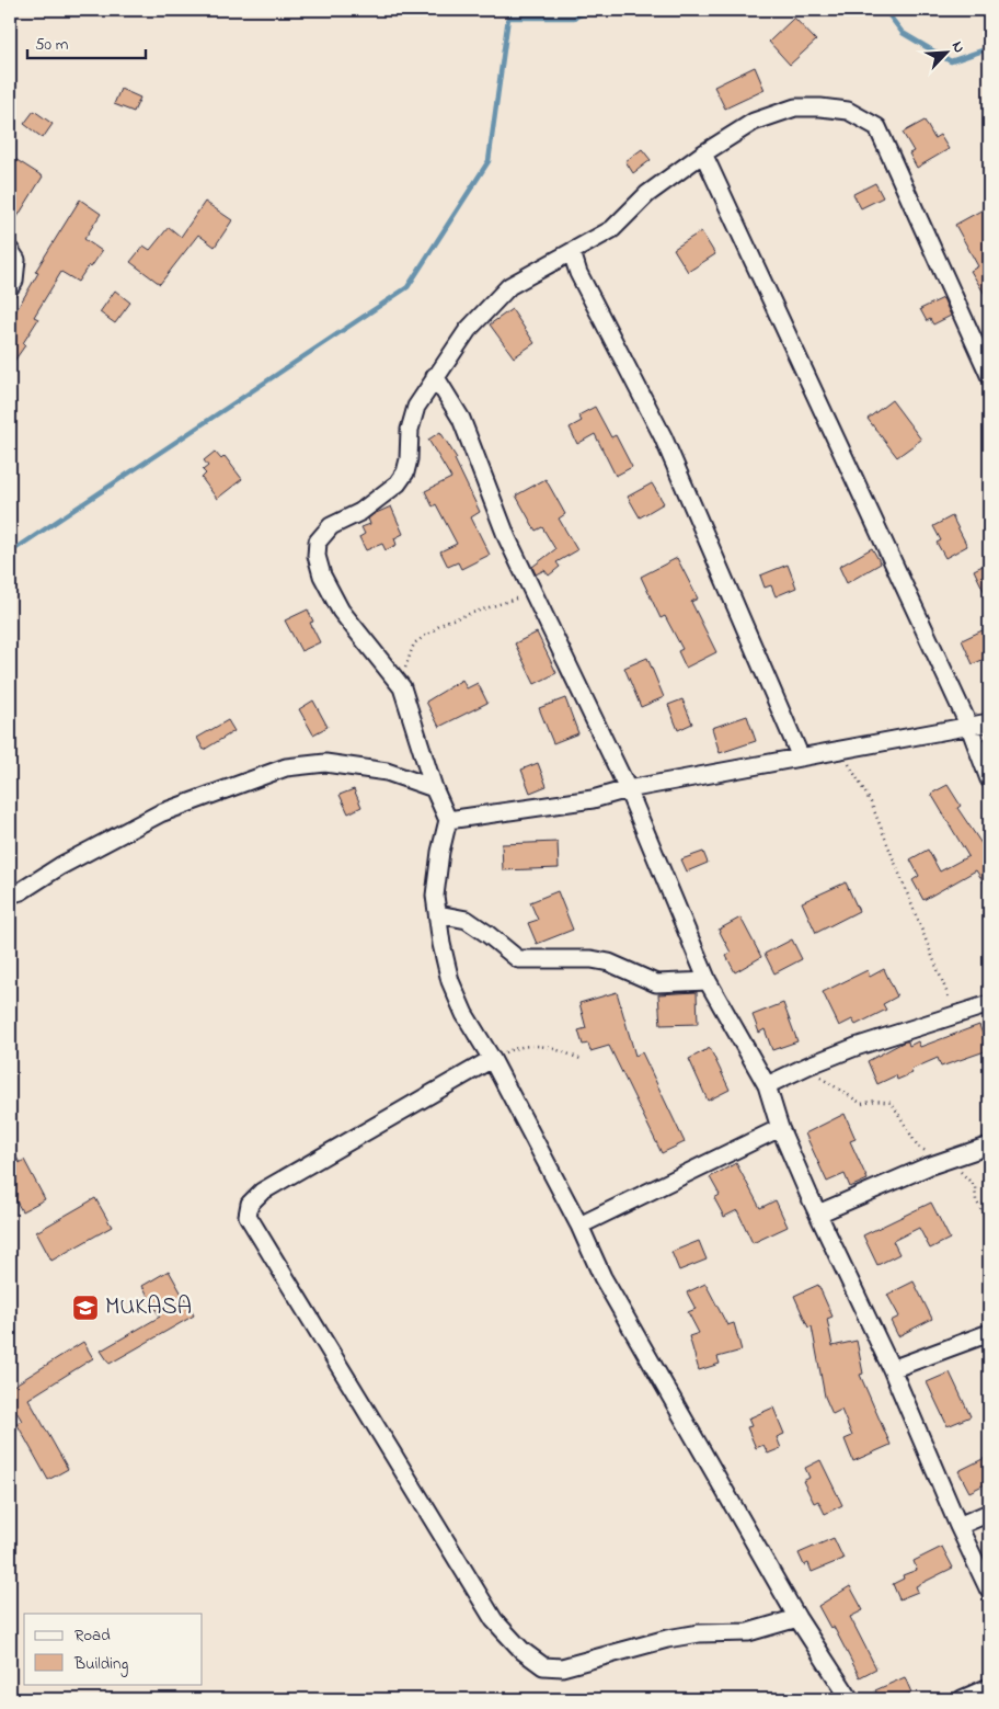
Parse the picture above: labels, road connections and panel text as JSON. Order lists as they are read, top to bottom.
{
  "places": {
    "school or university": ["MUKASA"]
  },
  "legend": ["Road", "Building"],
  "scale_bar": "50 m",
  "north": "top right"
}
